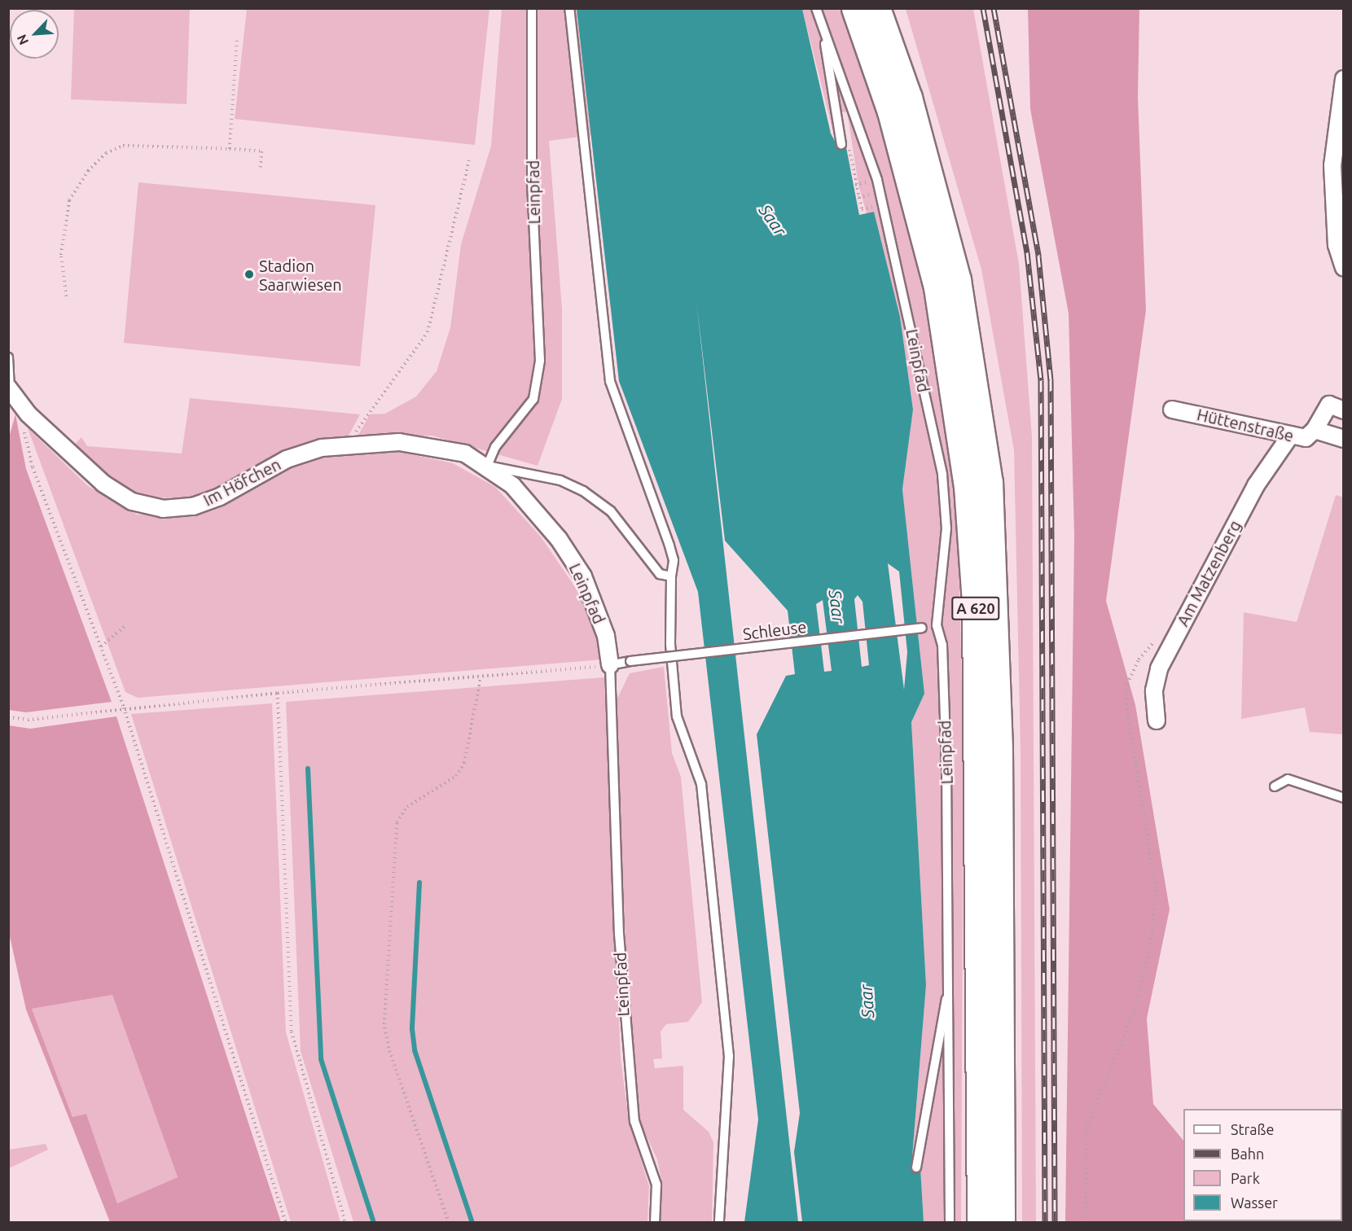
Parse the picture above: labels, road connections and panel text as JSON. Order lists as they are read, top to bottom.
{
  "streets": {
    "highway": ["A 620"],
    "street": [
      "Leinpfad",
      "Hüttenstraße",
      "Im Höfchen",
      "Am Matzenberg"
    ],
    "lane": ["Schleuse"]
  },
  "crossings": [
    ["Leinpfad", "Im Höfchen"],
    ["Leinpfad", "Schleuse"],
    ["Hüttenstraße", "Am Matzenberg"]
  ],
  "water": ["Saar"],
  "places": ["Stadion Saarwiesen"],
  "legend": [
    "Straße",
    "Bahn",
    "Park",
    "Wasser"
  ],
  "north": "bottom left"
}
